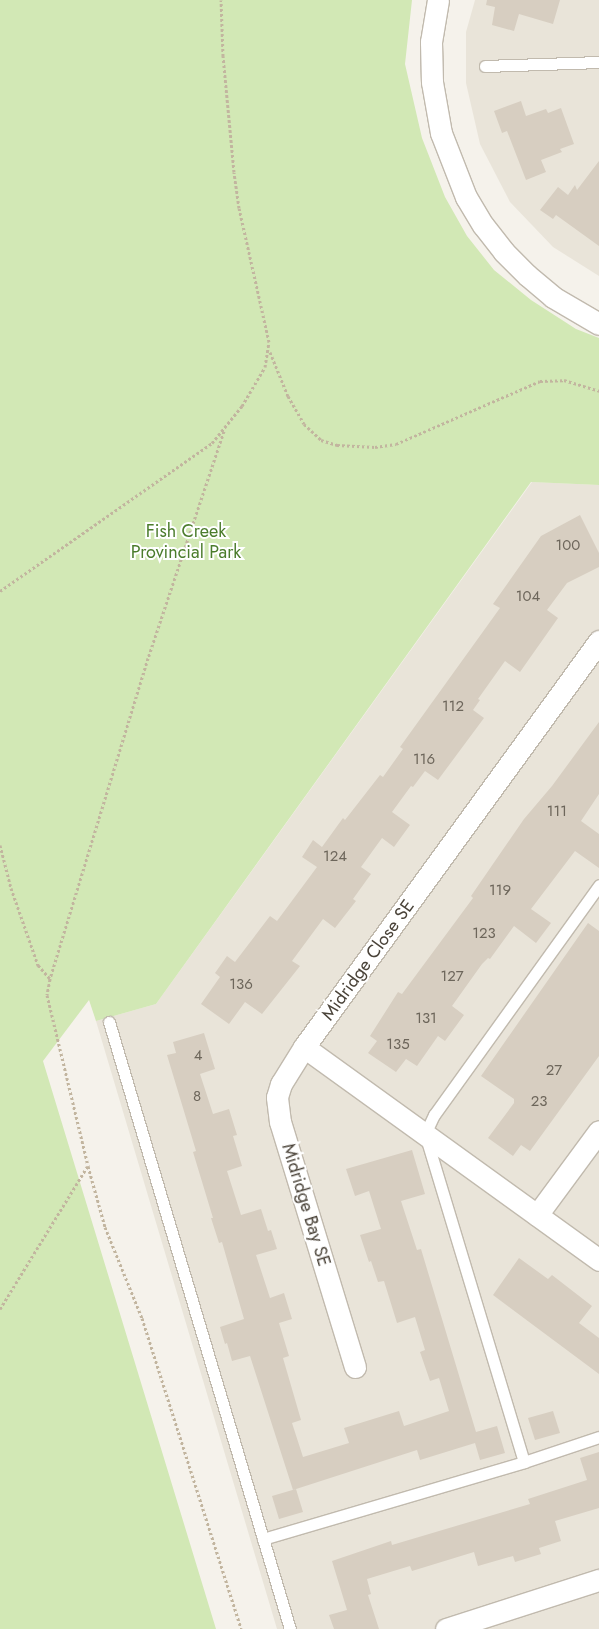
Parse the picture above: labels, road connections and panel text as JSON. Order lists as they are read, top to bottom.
{
  "streets": {
    "street": ["Midridge Close SE", "Midridge Bay SE"]
  },
  "crossings": [
    ["Midridge Close SE", "Midridge Bay SE"]
  ],
  "parks": ["Fish Creek Provincial Park"],
  "house_numbers": [
    "100",
    "104",
    "112",
    "116",
    "111",
    "124",
    "119",
    "123",
    "127",
    "136",
    "131",
    "135",
    "4",
    "27",
    "8",
    "23"
  ]
}
